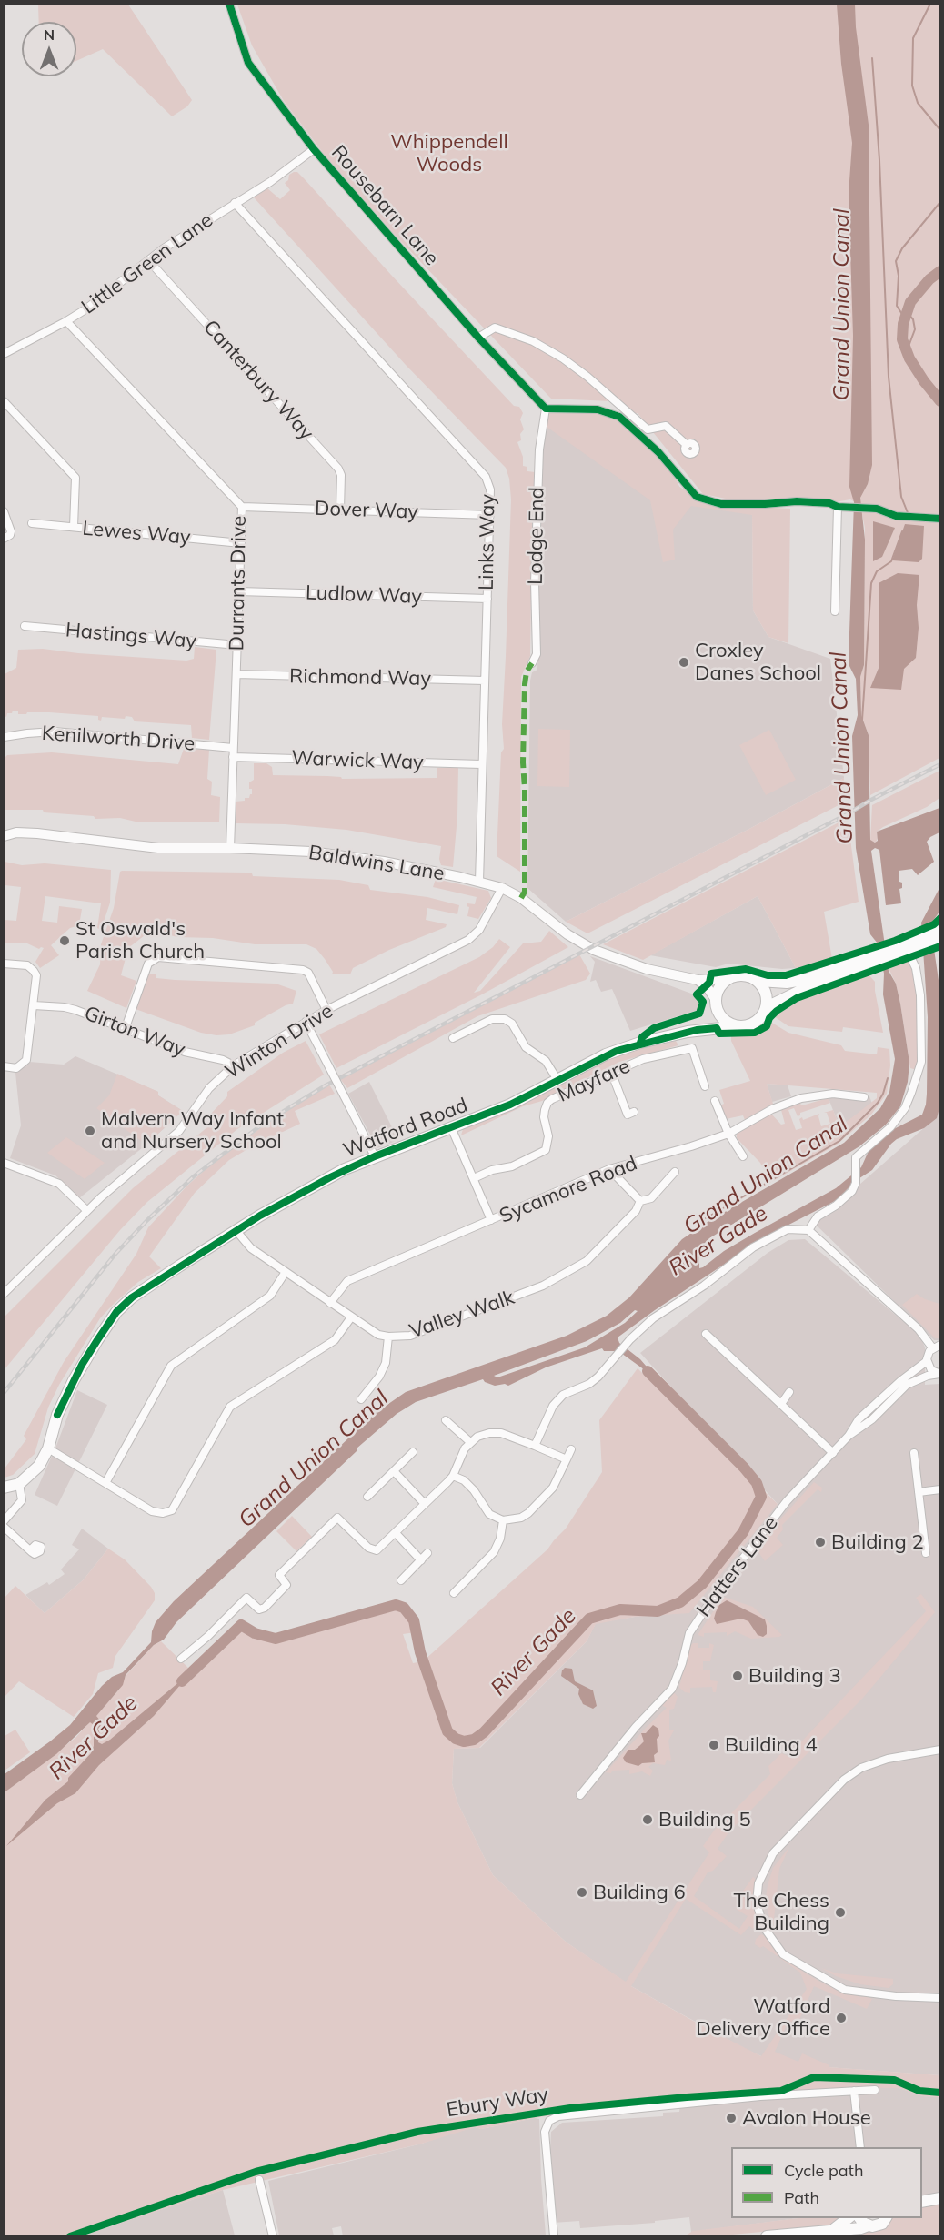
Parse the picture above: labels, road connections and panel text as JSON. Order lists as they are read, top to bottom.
{
  "streets": {
    "main road": ["Watford Road"],
    "street": [
      "Rousebarn Lane",
      "Little Green Lane",
      "Canterbury Way",
      "Dover Way",
      "Lewes Way",
      "Lodge End",
      "Links Way",
      "Durrants Drive",
      "Ludlow Way",
      "Hastings Way",
      "Richmond Way",
      "Kenilworth Drive",
      "Warwick Way",
      "Baldwins Lane",
      "Girton Way",
      "Winton Drive",
      "Mayfare",
      "Sycamore Road",
      "Valley Walk",
      "Hatters Lane"
    ],
    "cycle path": ["Ebury Way"]
  },
  "crossings": [
    ["Rousebarn Lane", "Little Green Lane"],
    ["Rousebarn Lane", "Lodge End"],
    ["Little Green Lane", "Canterbury Way"],
    ["Little Green Lane", "Links Way"],
    ["Little Green Lane", "Durrants Drive"],
    ["Canterbury Way", "Dover Way"],
    ["Dover Way", "Links Way"],
    ["Dover Way", "Durrants Drive"],
    ["Lewes Way", "Durrants Drive"],
    ["Links Way", "Ludlow Way"],
    ["Links Way", "Richmond Way"],
    ["Links Way", "Warwick Way"],
    ["Links Way", "Baldwins Lane"],
    ["Durrants Drive", "Ludlow Way"],
    ["Durrants Drive", "Hastings Way"],
    ["Durrants Drive", "Richmond Way"],
    ["Durrants Drive", "Kenilworth Drive"],
    ["Durrants Drive", "Warwick Way"],
    ["Durrants Drive", "Baldwins Lane"],
    ["Kenilworth Drive", "Warwick Way"],
    ["Baldwins Lane", "Winton Drive"],
    ["Baldwins Lane", "Watford Road"],
    ["Girton Way", "Winton Drive"],
    ["Watford Road", "Valley Walk"],
    ["Sycamore Road", "Valley Walk"]
  ],
  "water": ["Grand Union Canal", "River Gade"],
  "parks": ["Whippendell Woods"],
  "places": [
    "Croxley Danes School",
    "St Oswald's Parish Church",
    "Malvern Way Infant and Nursery School",
    "Building 2",
    "Building 3",
    "Building 4",
    "Building 5",
    "Building 6",
    "The Chess Building",
    "Watford Delivery Office",
    "Avalon House"
  ],
  "legend": ["Cycle path", "Path"],
  "north": "top"
}
